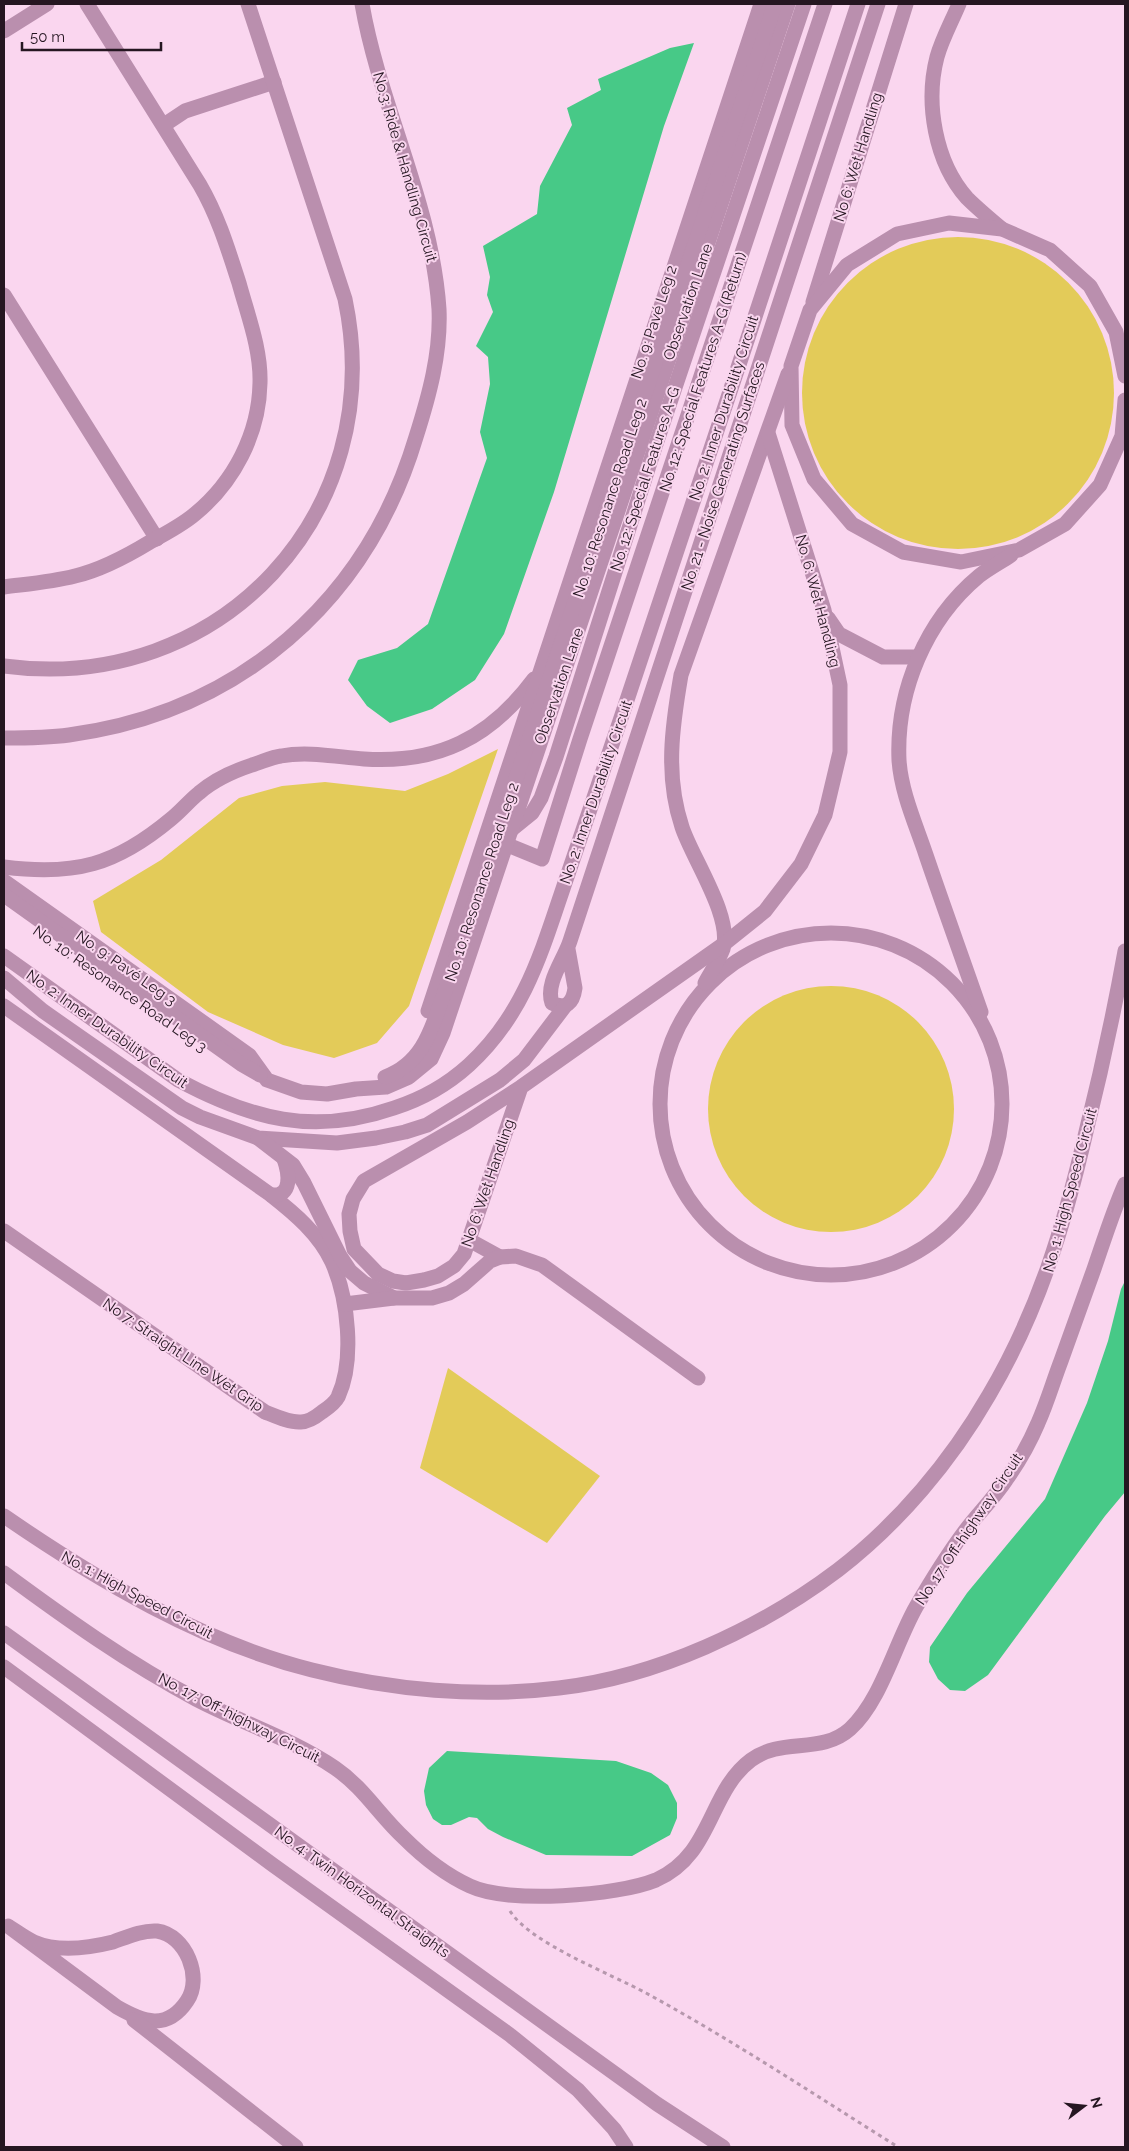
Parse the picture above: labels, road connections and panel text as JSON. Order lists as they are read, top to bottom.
{
  "streets": {
    "street": [
      "No 6: Wet Handling",
      "No.3: Ride & Handling Circuit",
      "Observation Lane",
      "No. 9: Pavé Leg 2",
      "No. 12: Special Features A-G (Return)",
      "No. 2: Inner Durability Circuit",
      "No. 21 - Noise Generating Surfaces",
      "No. 12: Special Features A-G",
      "No. 10: Resonance Road Leg 2",
      "No. 6: Wet Handling",
      "No. 9: Pavé Leg 3",
      "No. 10: Resonance Road Leg 3",
      "No. 1: High Speed Circuit",
      "No 7: Straight Line Wet Grip",
      "No. 17: Off-highway Circuit",
      "No. 4: Twin Horizontal Straights"
    ]
  },
  "crossings": [
    ["No 6: Wet Handling", "No. 6: Wet Handling"],
    ["Observation Lane", "No. 12: Special Features A-G (Return)"],
    ["Observation Lane", "No. 12: Special Features A-G"],
    ["Observation Lane", "No. 9: Pavé Leg 3"],
    ["Observation Lane", "No. 10: Resonance Road Leg 3"],
    ["No. 9: Pavé Leg 2", "No. 10: Resonance Road Leg 2"],
    ["No. 12: Special Features A-G (Return)", "No. 12: Special Features A-G"],
    ["No. 9: Pavé Leg 3", "No. 10: Resonance Road Leg 3"]
  ],
  "scale_bar": "50 m",
  "north": "right"
}
